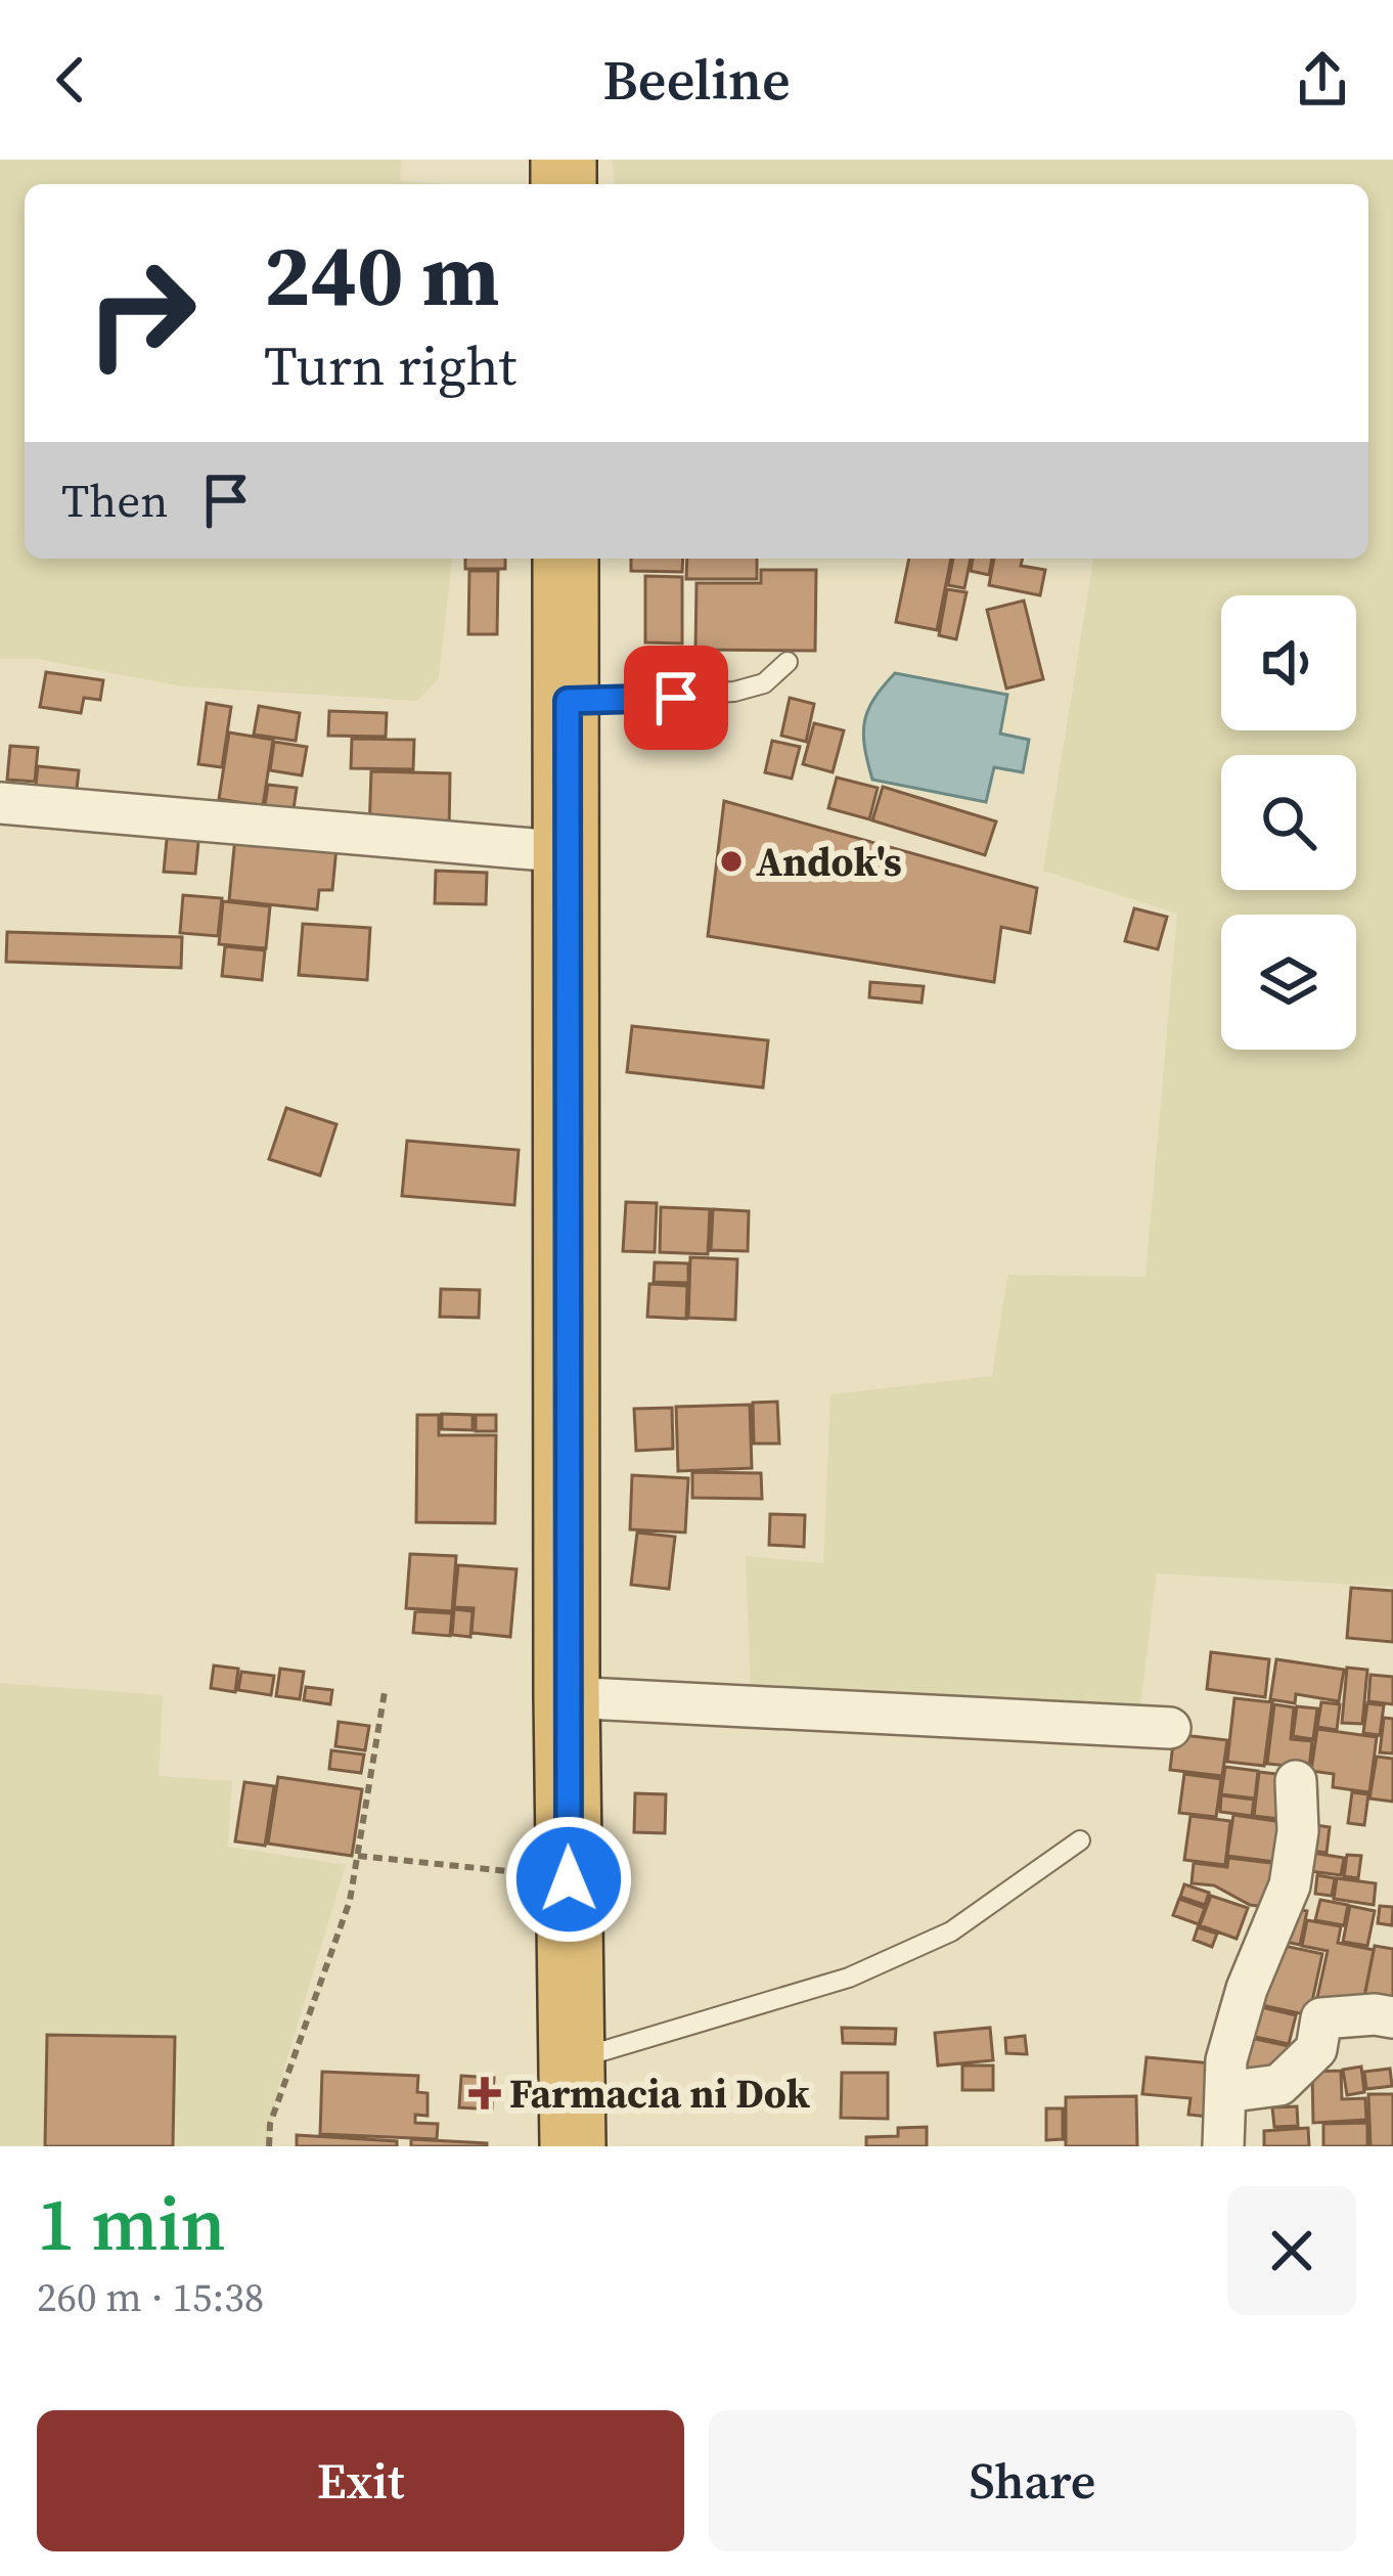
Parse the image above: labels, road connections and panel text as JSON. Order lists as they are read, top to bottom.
{
  "places": {
    "other": ["Andok's"],
    "health": ["Farmacia ni Dok"]
  },
  "page": {
    "header": "Beeline",
    "turn": ["240 m", "Turn right"],
    "then": "Then",
    "heading": ["1 min", "260 m · 15:38"],
    "buttons": ["Exit", "Share"]
  }
}
